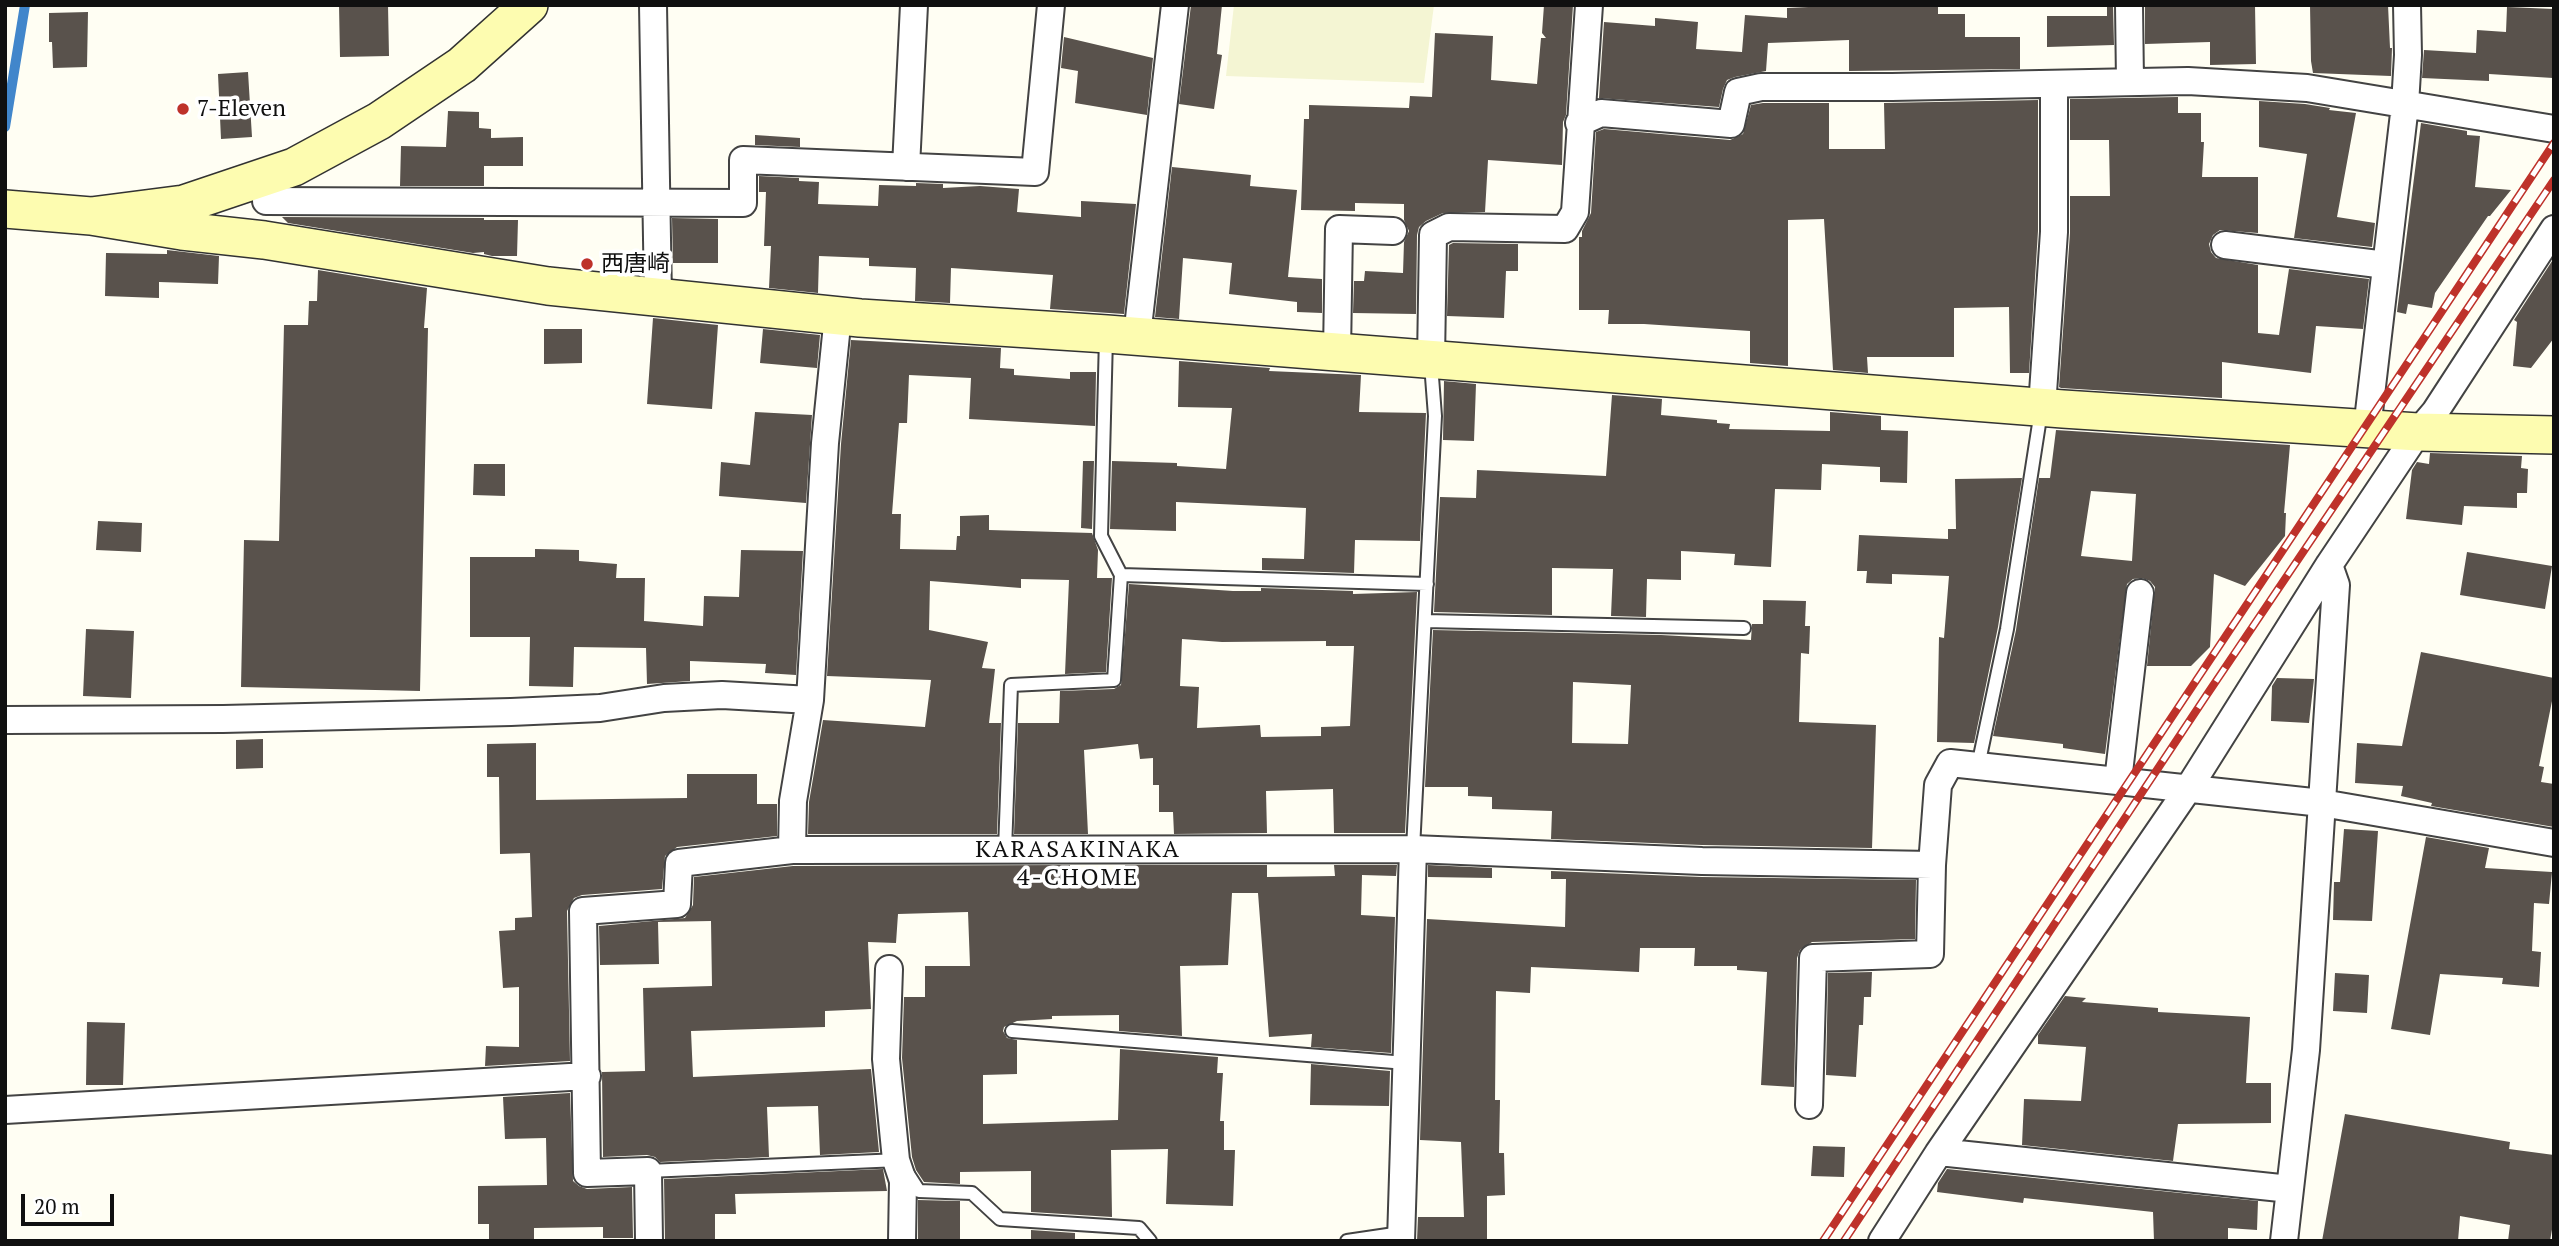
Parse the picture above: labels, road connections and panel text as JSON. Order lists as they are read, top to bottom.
{
  "districts": ["KARASAKINAKA 4-CHOME"],
  "places": ["7-Eleven", "西唐崎"],
  "scale_bar": "20 m"
}
